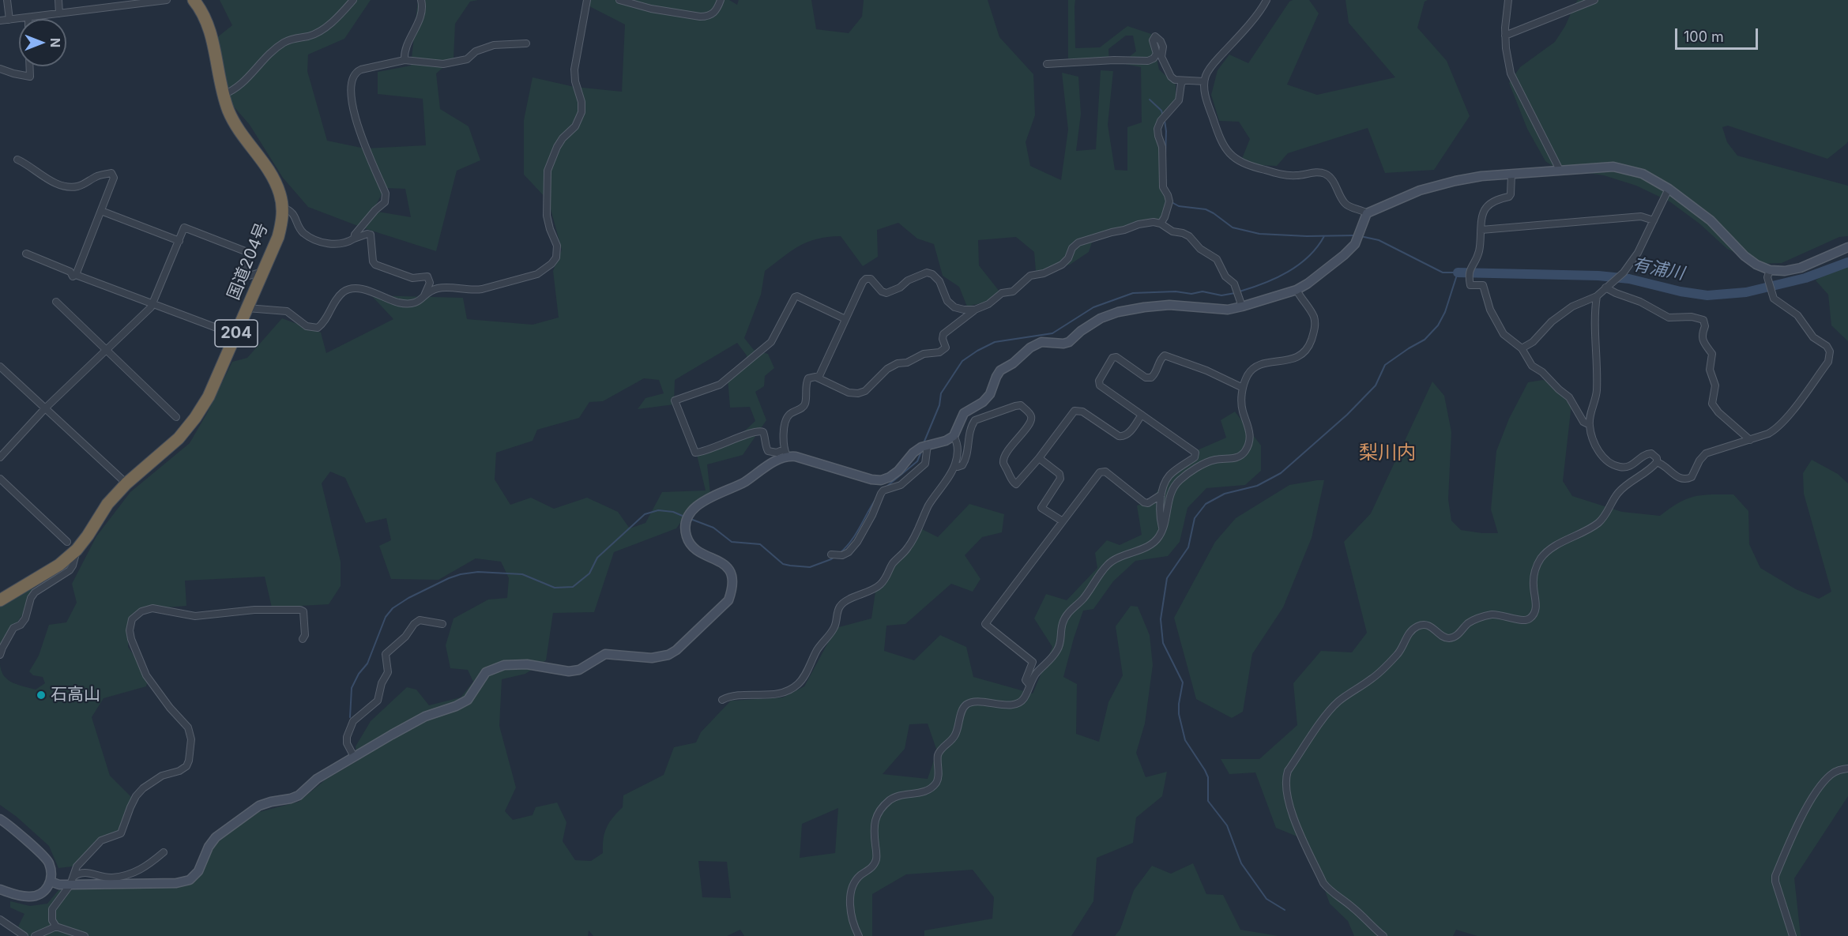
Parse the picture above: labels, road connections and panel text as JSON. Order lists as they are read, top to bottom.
{
  "streets": {
    "highway": ["国道204号", "204"]
  },
  "districts": ["梨川内"],
  "water": ["有浦川"],
  "places": ["石高山"],
  "scale_bar": "100 m",
  "north": "right"
}
